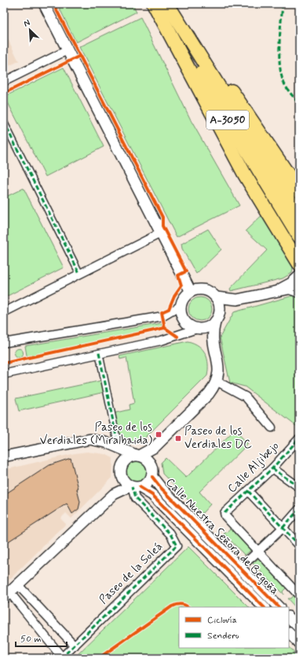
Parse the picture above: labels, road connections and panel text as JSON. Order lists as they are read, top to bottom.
{
  "streets": {
    "highway": ["A-3050"],
    "street": ["Calle Aljibejo", "Calle Nuestra Señora de Begoña", "Paseo de la Soleá"]
  },
  "crossings": [
    ["Calle Aljibejo", "Calle Nuestra Señora de Begoña"],
    ["Calle Nuestra Señora de Begoña", "Paseo de la Soleá"]
  ],
  "places": {
    "transit": ["Paseo de los Verdiales (Miralbaida)", "Paseo de los Verdiales DC"]
  },
  "legend": ["Ciclovía", "Sendero"],
  "scale_bar": "50 m",
  "north": "top left"
}
